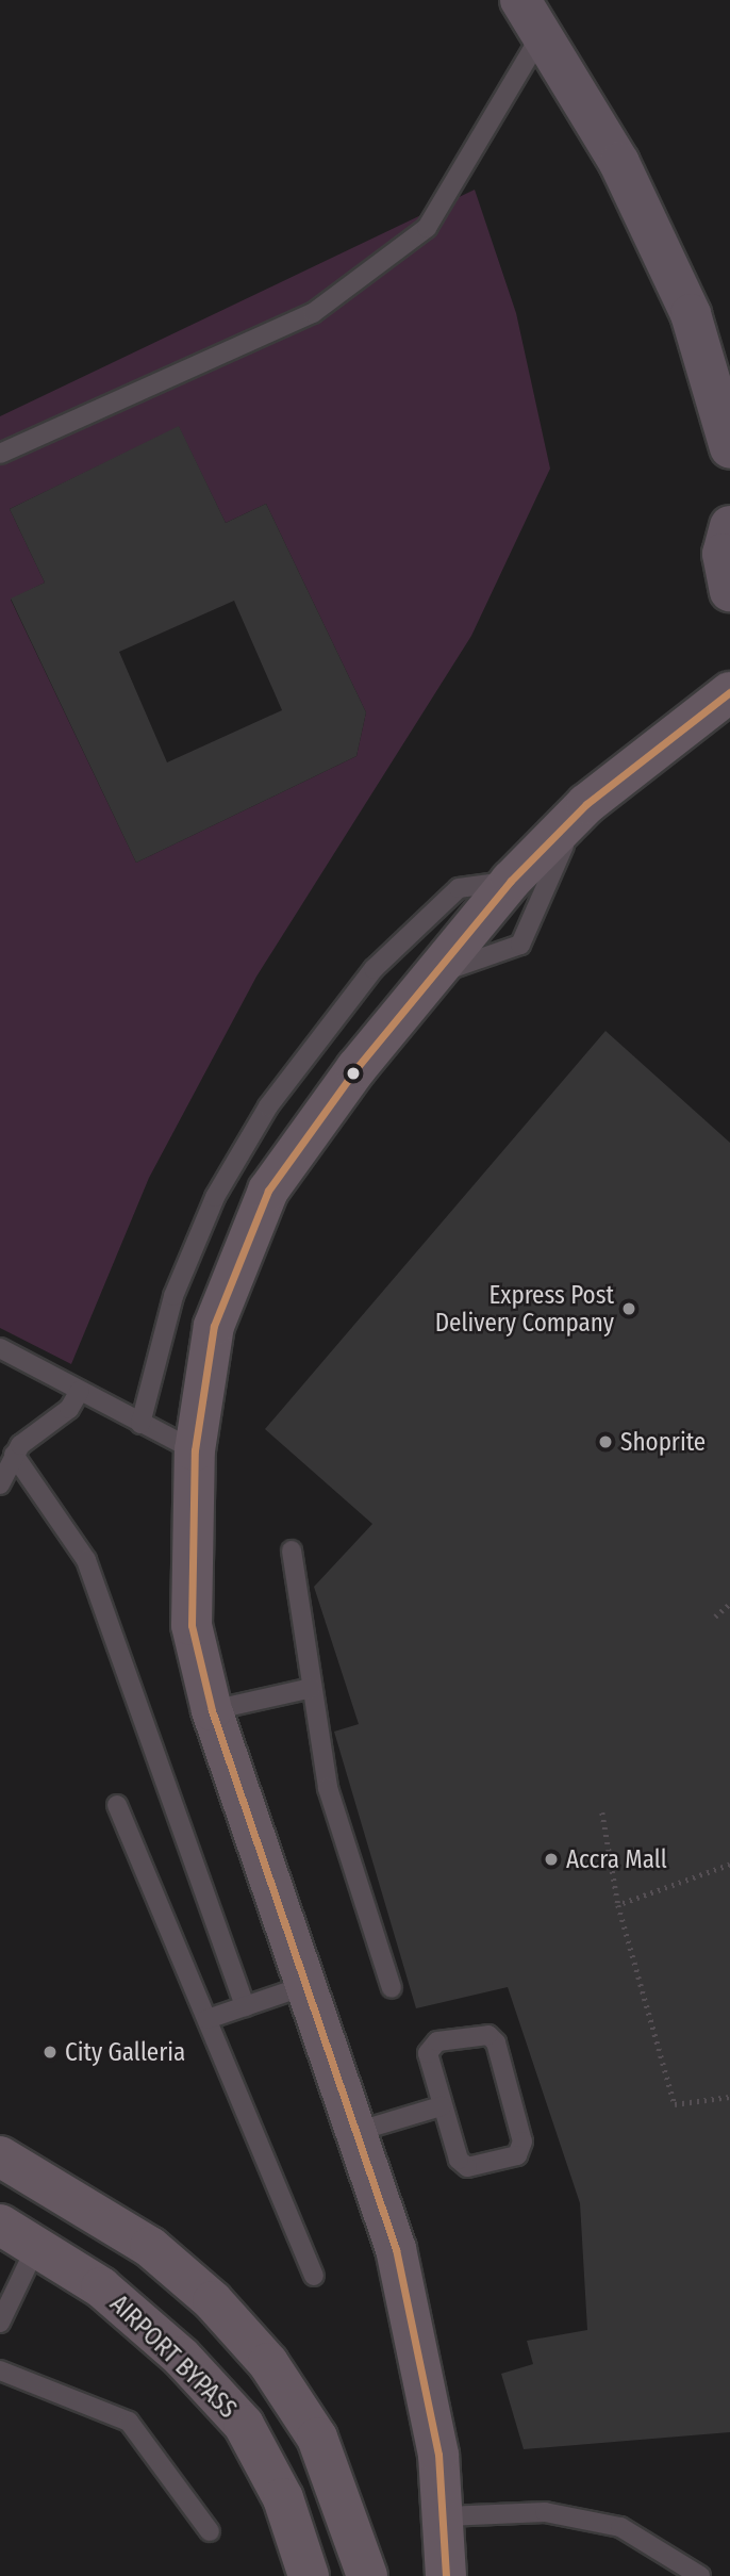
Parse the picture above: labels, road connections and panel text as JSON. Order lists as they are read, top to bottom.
{
  "streets": {
    "main road": ["AIRPORT BYPASS"]
  },
  "places": [
    "Express Post Delivery Company",
    "Shoprite",
    "Accra Mall",
    "City Galleria"
  ]
}
